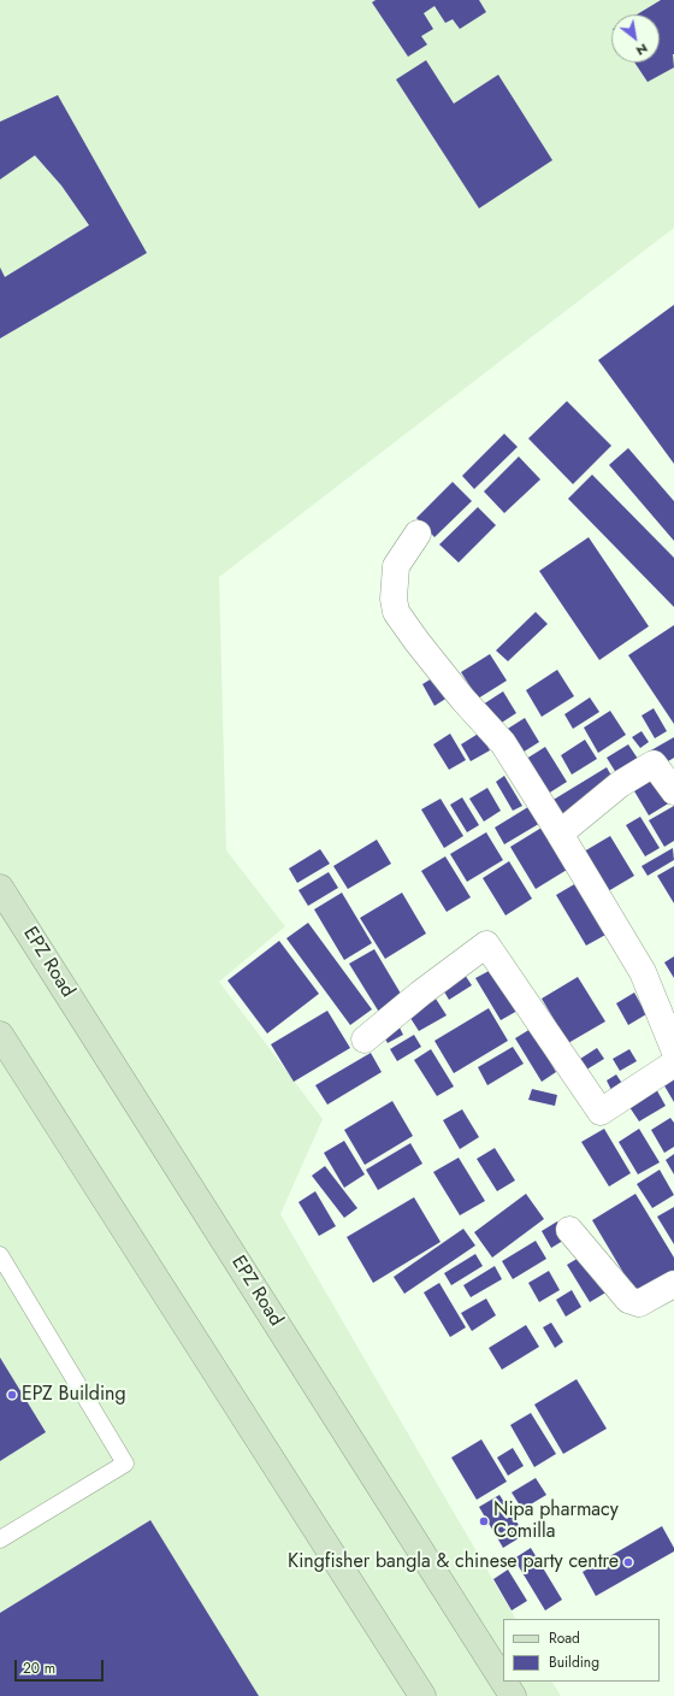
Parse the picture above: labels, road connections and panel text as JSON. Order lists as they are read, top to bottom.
{
  "streets": {
    "main road": ["EPZ Road"]
  },
  "places": ["EPZ Building", "Nipa pharmacy Comilla", "Kingfisher bangla & chinese party centre"],
  "legend": ["Road", "Building"],
  "scale_bar": "20 m",
  "north": "bottom right"
}
